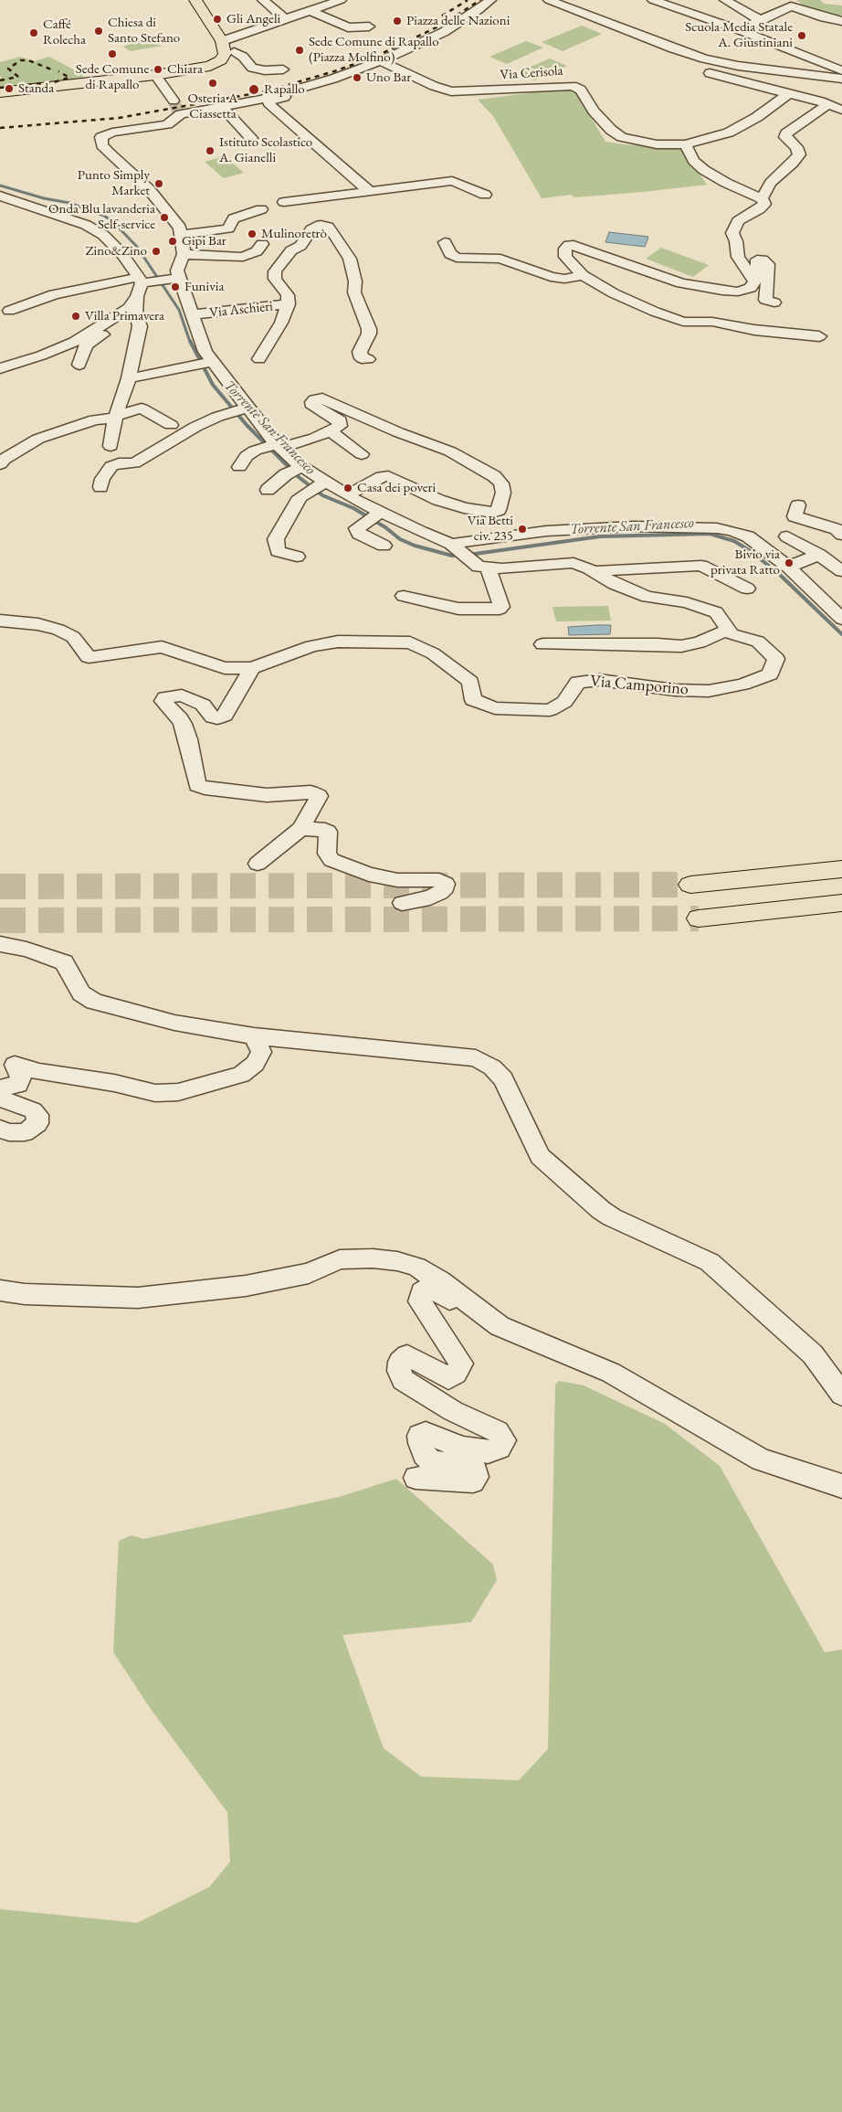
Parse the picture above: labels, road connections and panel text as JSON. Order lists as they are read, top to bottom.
{
  "streets": {
    "street": ["Via Cerisola", "Via Aschieri", "Via Camporino"]
  },
  "water": ["Torrente San Francesco"],
  "places": [
    "Gli Angeli",
    "Piazza delle Nazioni",
    "Chiesa di Santo Stefano",
    "Caffé Rolecha",
    "Scuola Media Statale A. Giustiniani",
    "Sede Comune di Rapallo (Piazza Molfino)",
    "Sede Comune di Rapallo",
    "Chiara",
    "Uno Bar",
    "Osteria A Ciassetta",
    "Standa",
    "Rapallo",
    "Istituto Scolastico A. Gianelli",
    "Punto Simply Market",
    "Onda Blu lavanderia Self-service",
    "Mulinoretrò",
    "Gipi Bar",
    "Zino&Zino",
    "Funivia",
    "Villa Primavera",
    "Casa dei poveri",
    "Via Betti civ. 235",
    "Bivio via privata Ratto"
  ]
}
